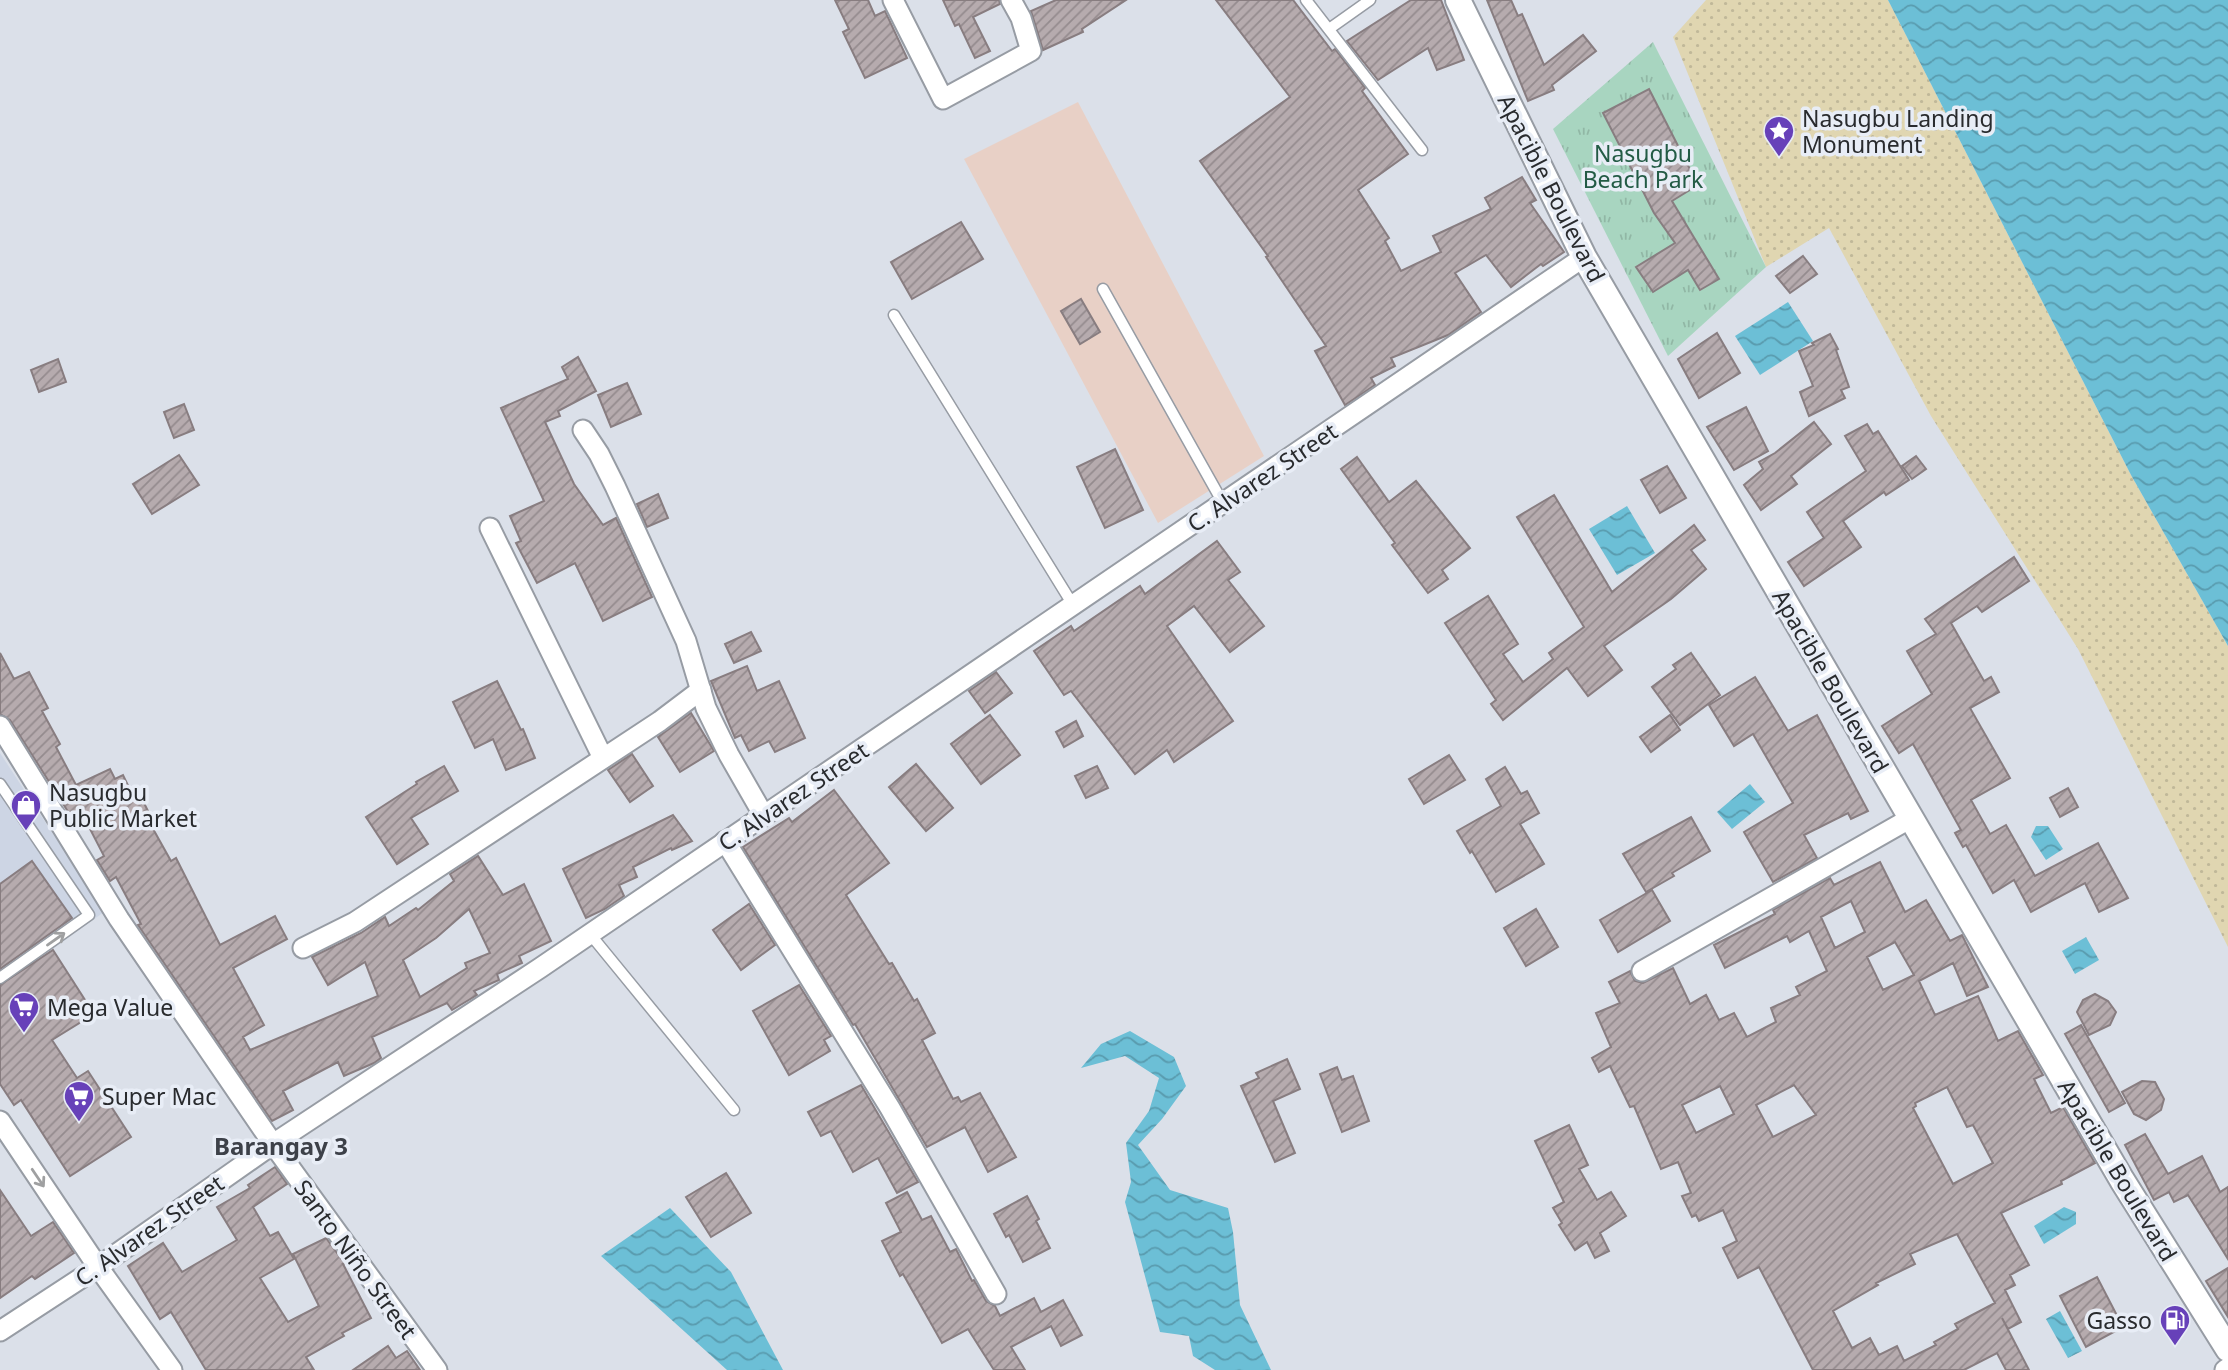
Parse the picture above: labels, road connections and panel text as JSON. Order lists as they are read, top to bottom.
{
  "streets": {
    "street": ["Apacible Boulevard", "C. Alvarez Street", "Santo Niño Street"]
  },
  "crossings": [
    ["Apacible Boulevard", "C. Alvarez Street"],
    ["C. Alvarez Street", "Santo Niño Street"]
  ],
  "districts": ["Barangay 3"],
  "parks": ["Nasugbu Beach Park"],
  "places": {
    "place": ["Nasugbu Landing Monument"],
    "shop": ["Nasugbu Public Market"],
    "supermarket": ["Mega Value", "Super Mac"],
    "fuel station": ["Gasso"]
  }
}
